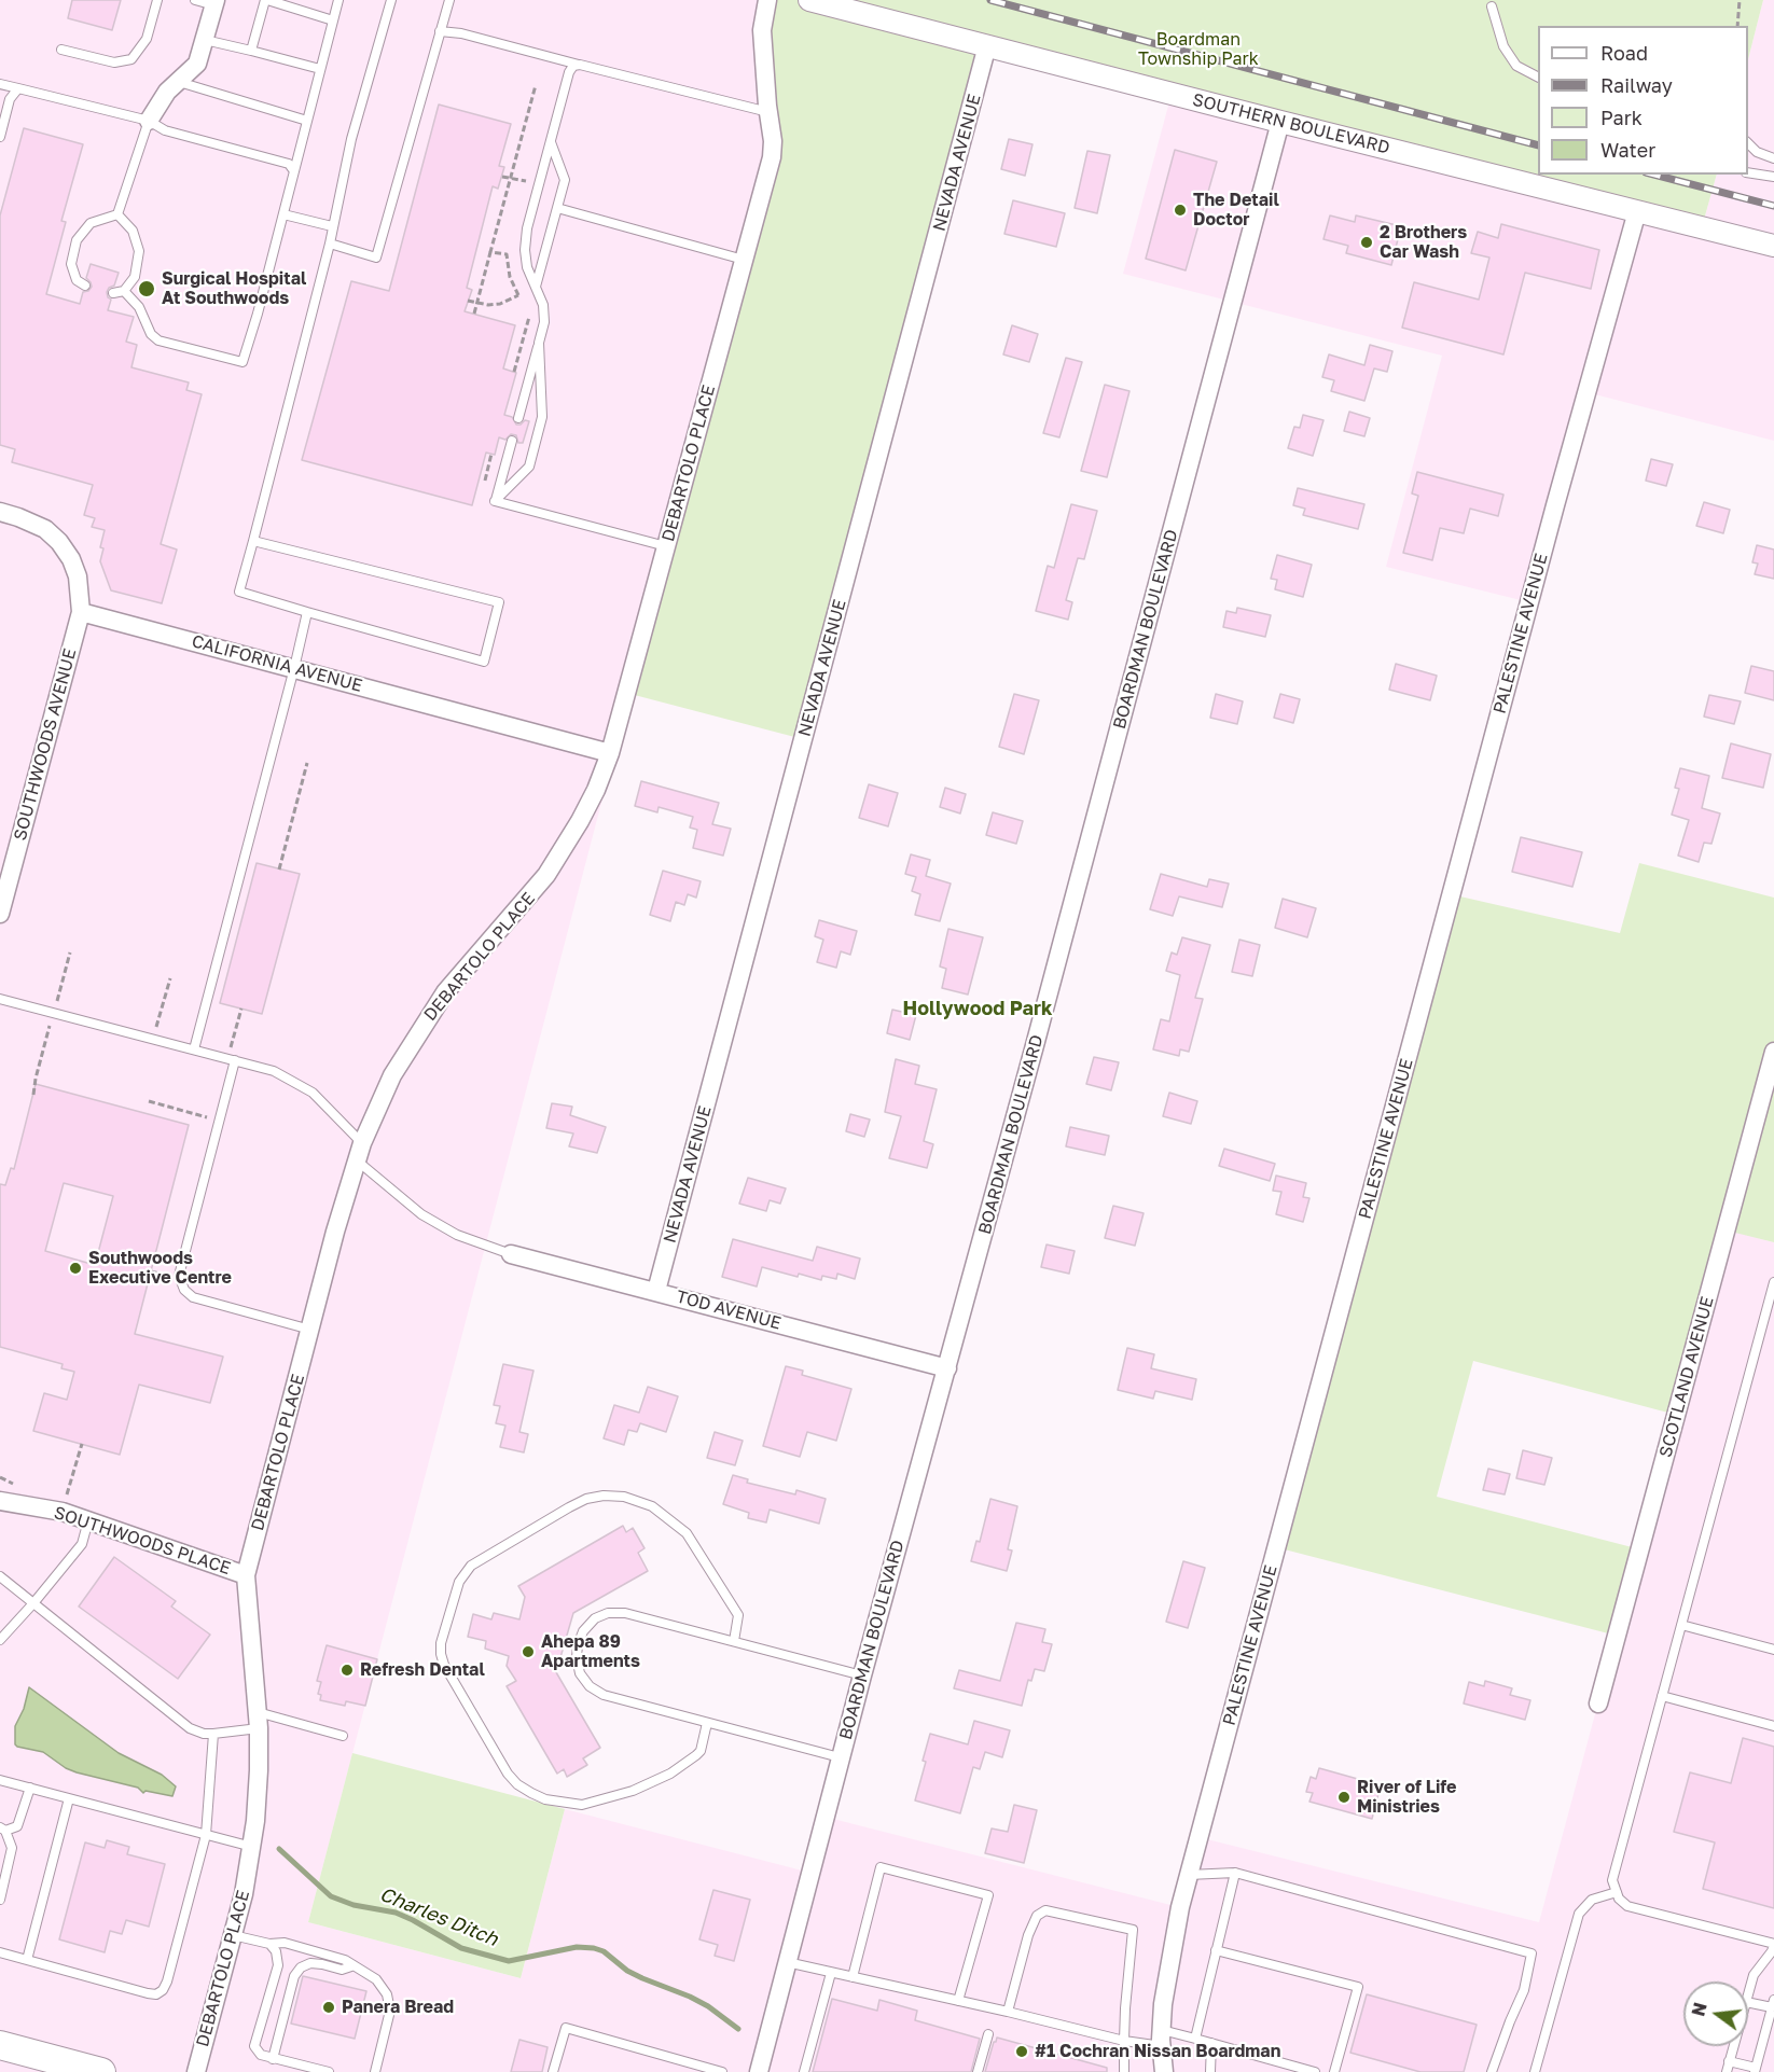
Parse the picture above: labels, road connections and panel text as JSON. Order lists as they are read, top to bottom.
{
  "streets": {
    "street": [
      "SOUTHERN BOULEVARD",
      "NEVADA AVENUE",
      "DEBARTOLO PLACE",
      "BOARDMAN BOULEVARD",
      "PALESTINE AVENUE",
      "CALIFORNIA AVENUE",
      "SOUTHWOODS AVENUE",
      "TOD AVENUE",
      "SCOTLAND AVENUE",
      "SOUTHWOODS PLACE"
    ]
  },
  "crossings": [
    ["SOUTHERN BOULEVARD", "NEVADA AVENUE"],
    ["SOUTHERN BOULEVARD", "BOARDMAN BOULEVARD"],
    ["SOUTHERN BOULEVARD", "PALESTINE AVENUE"],
    ["NEVADA AVENUE", "TOD AVENUE"],
    ["DEBARTOLO PLACE", "CALIFORNIA AVENUE"],
    ["DEBARTOLO PLACE", "SOUTHWOODS PLACE"],
    ["BOARDMAN BOULEVARD", "TOD AVENUE"],
    ["CALIFORNIA AVENUE", "SOUTHWOODS AVENUE"]
  ],
  "districts": ["Hollywood Park"],
  "water": ["Charles Ditch"],
  "parks": ["Boardman Township Park"],
  "places": [
    "The Detail Doctor",
    "2 Brothers Car Wash",
    "Surgical Hospital At Southwoods",
    "Southwoods Executive Centre",
    "Ahepa 89 Apartments",
    "Refresh Dental",
    "River of Life Ministries",
    "Panera Bread",
    "#1 Cochran Nissan Boardman"
  ],
  "legend": [
    "Road",
    "Railway",
    "Park",
    "Water"
  ],
  "north": "left"
}
